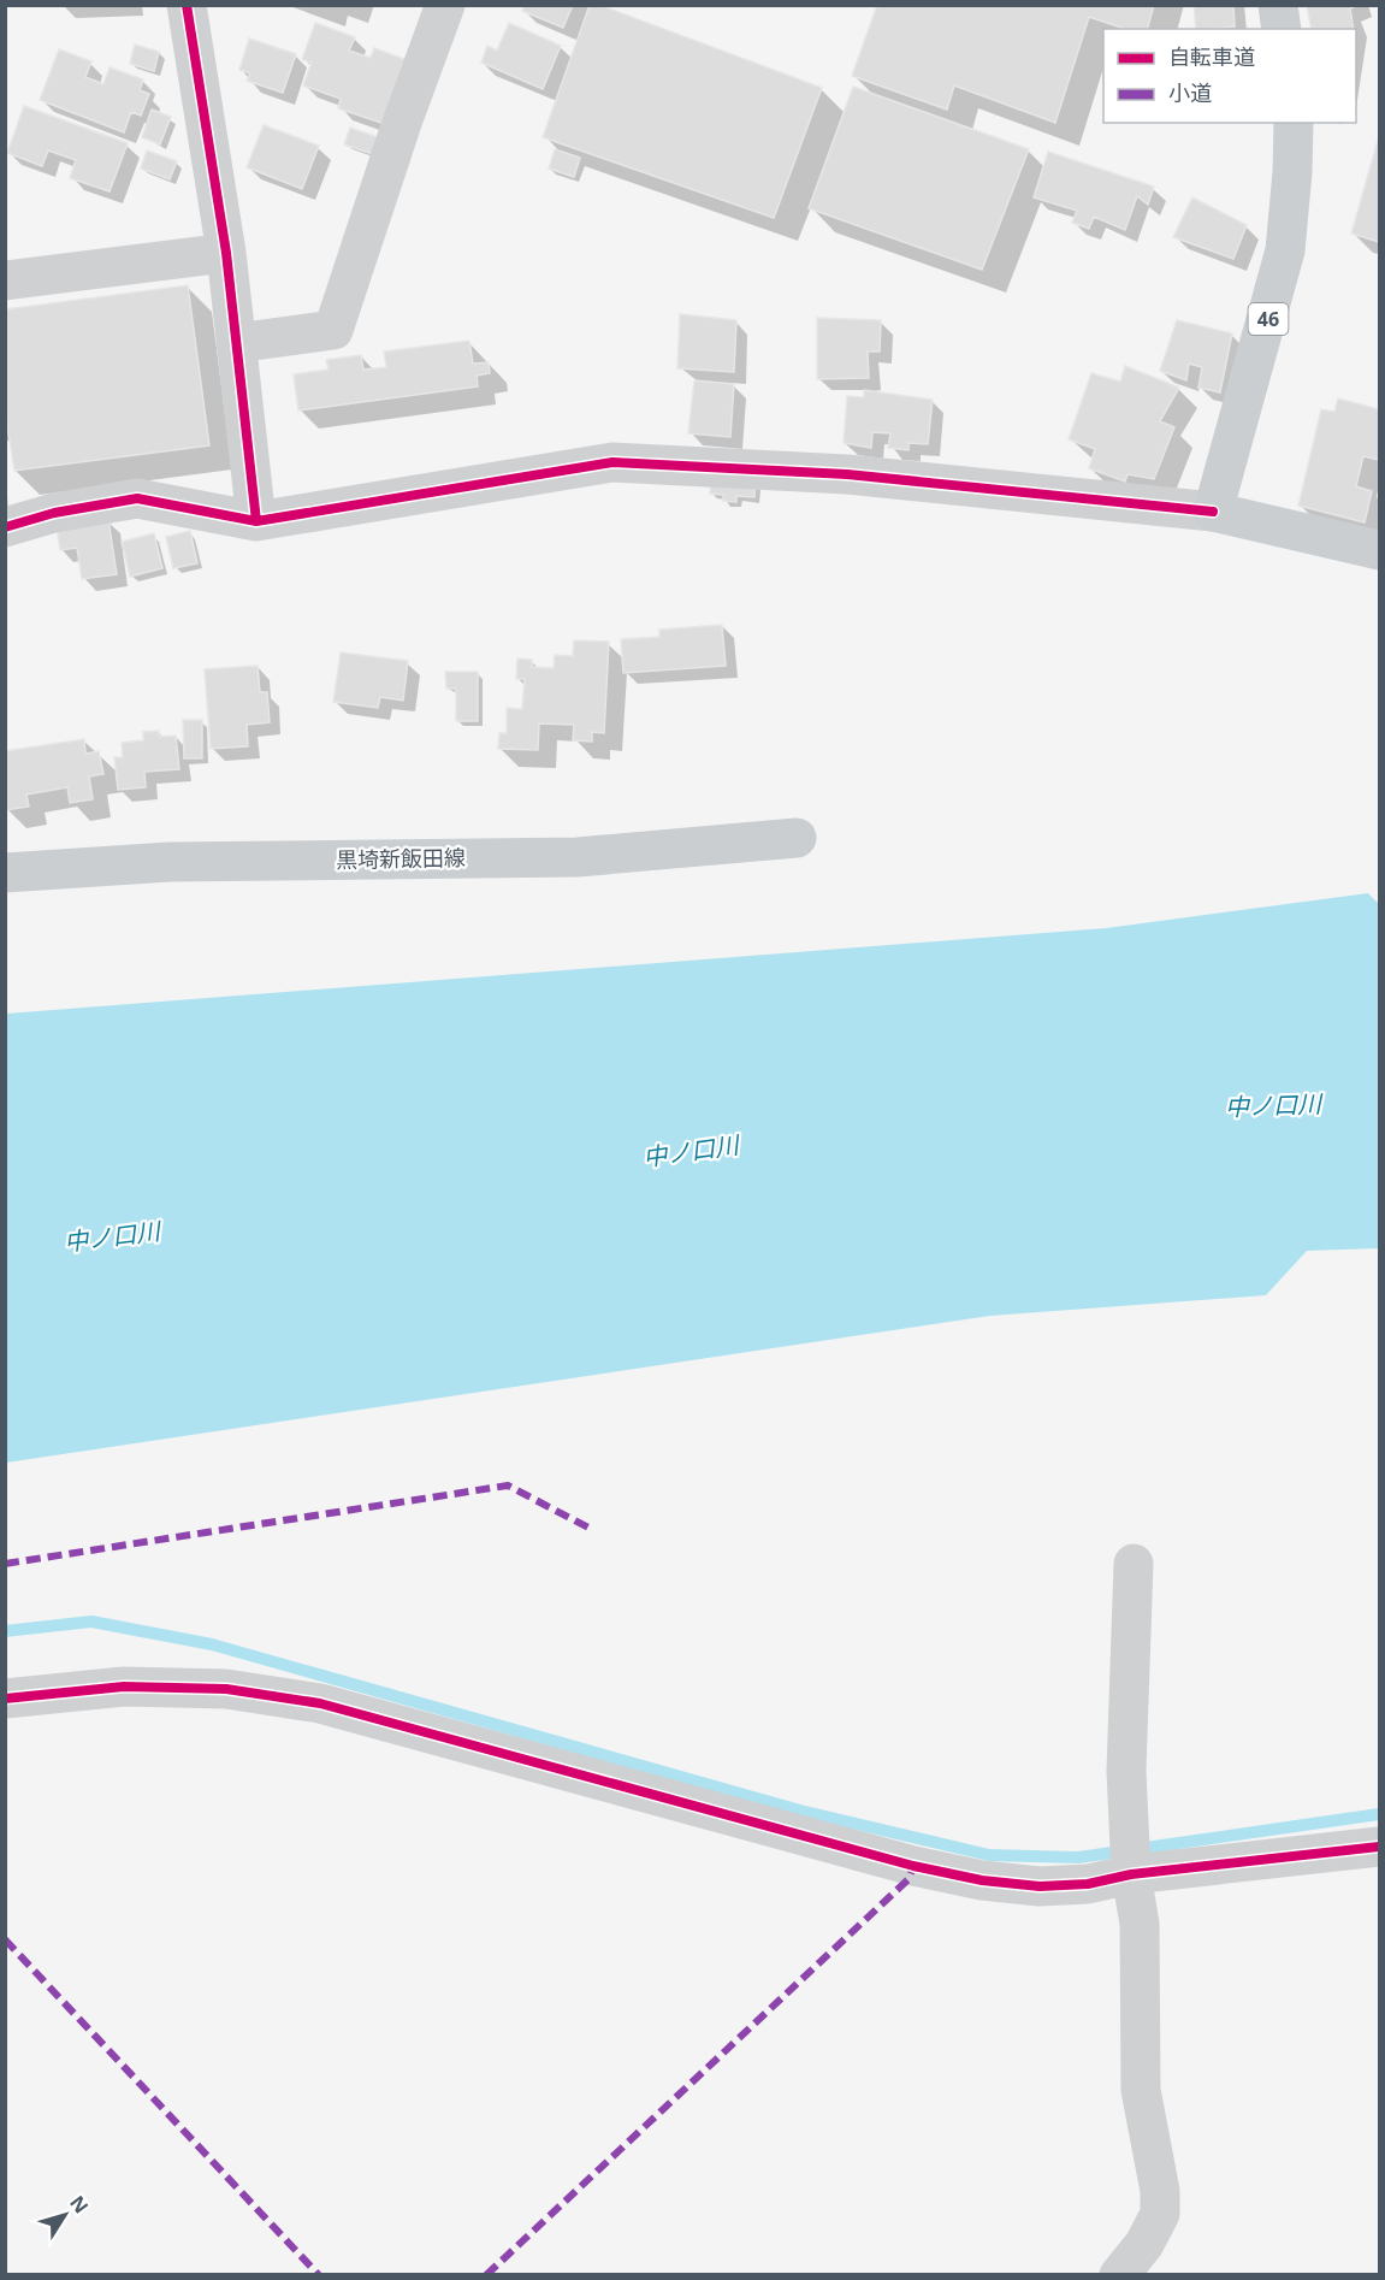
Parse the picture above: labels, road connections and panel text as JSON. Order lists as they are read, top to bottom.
{
  "streets": {
    "main road": ["46", "黒埼新飯田線"]
  },
  "water": ["中ノ口川"],
  "legend": ["自転車道", "小道"],
  "north": "top right"
}
